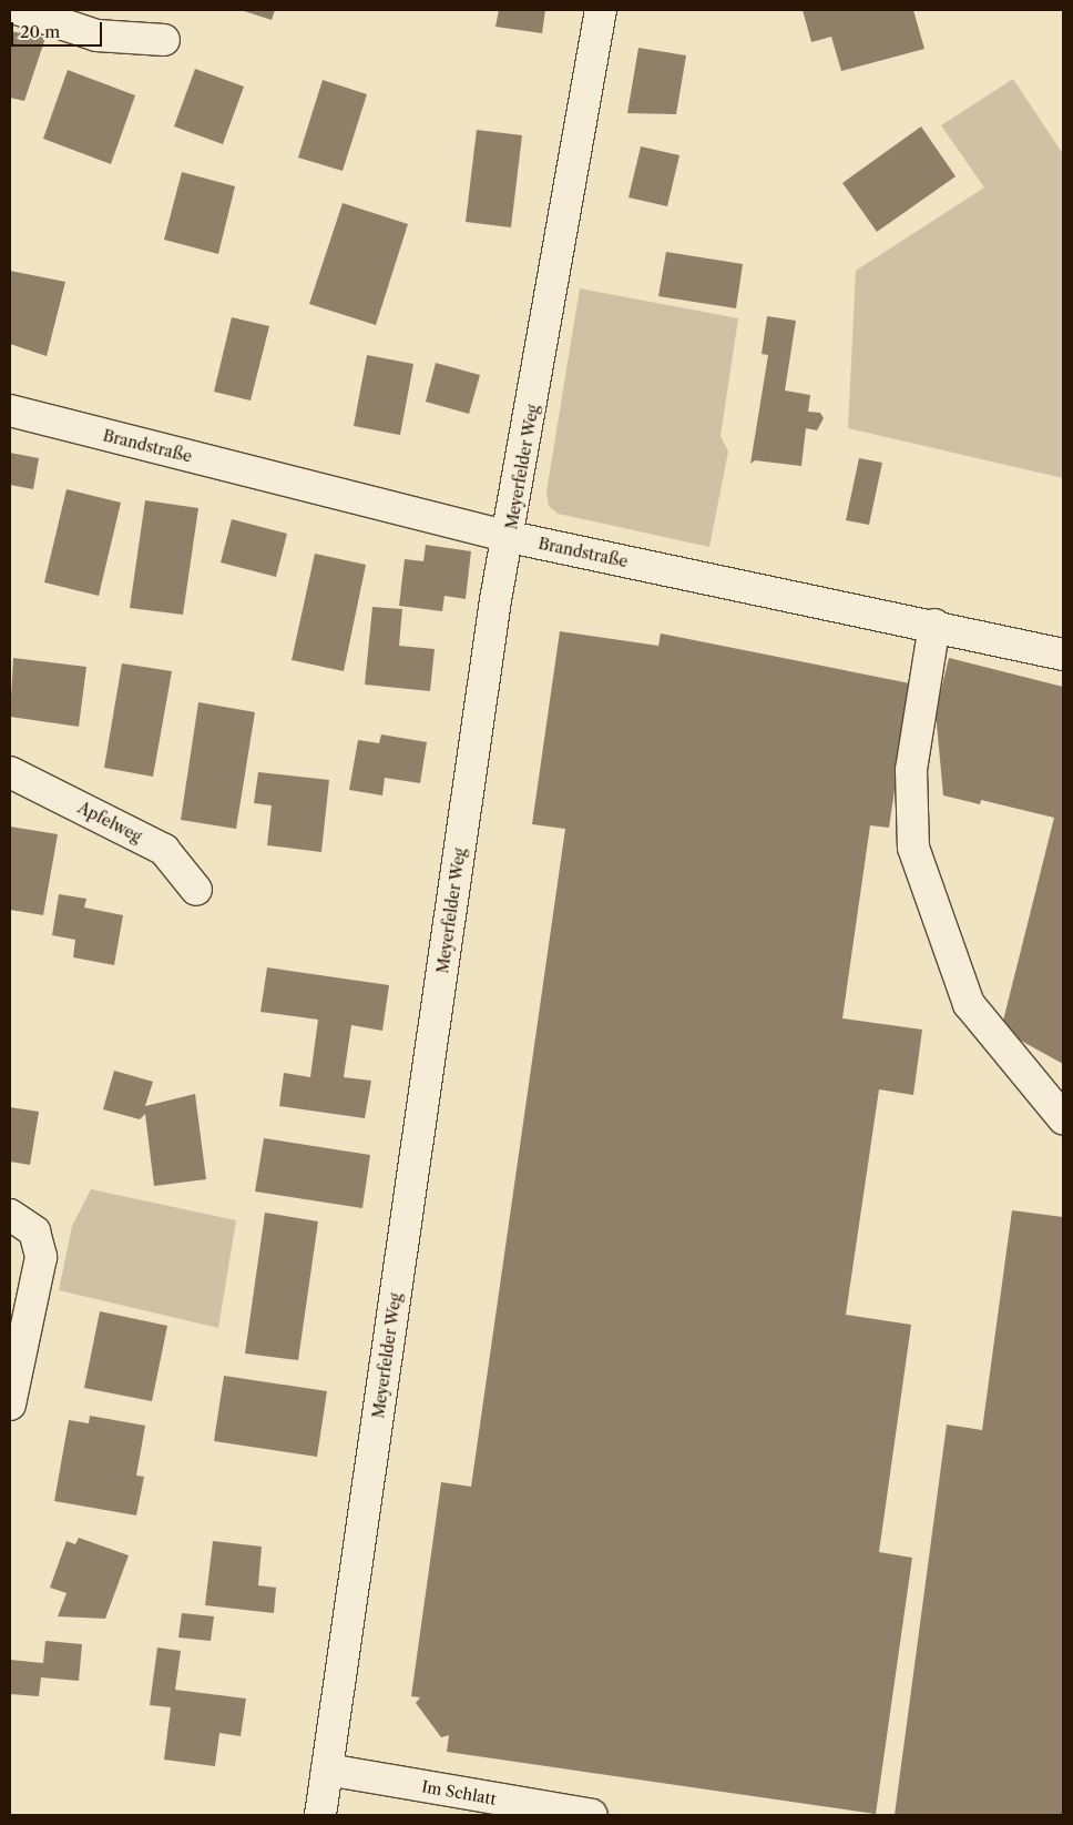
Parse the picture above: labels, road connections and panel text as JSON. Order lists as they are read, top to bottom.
{
  "streets": {
    "street": [
      "Brandstraße",
      "Meyerfelder Weg",
      "Apfelweg",
      "Im Schlatt"
    ]
  },
  "crossings": [
    ["Brandstraße", "Meyerfelder Weg"],
    ["Meyerfelder Weg", "Im Schlatt"]
  ],
  "scale_bar": "20 m"
}
